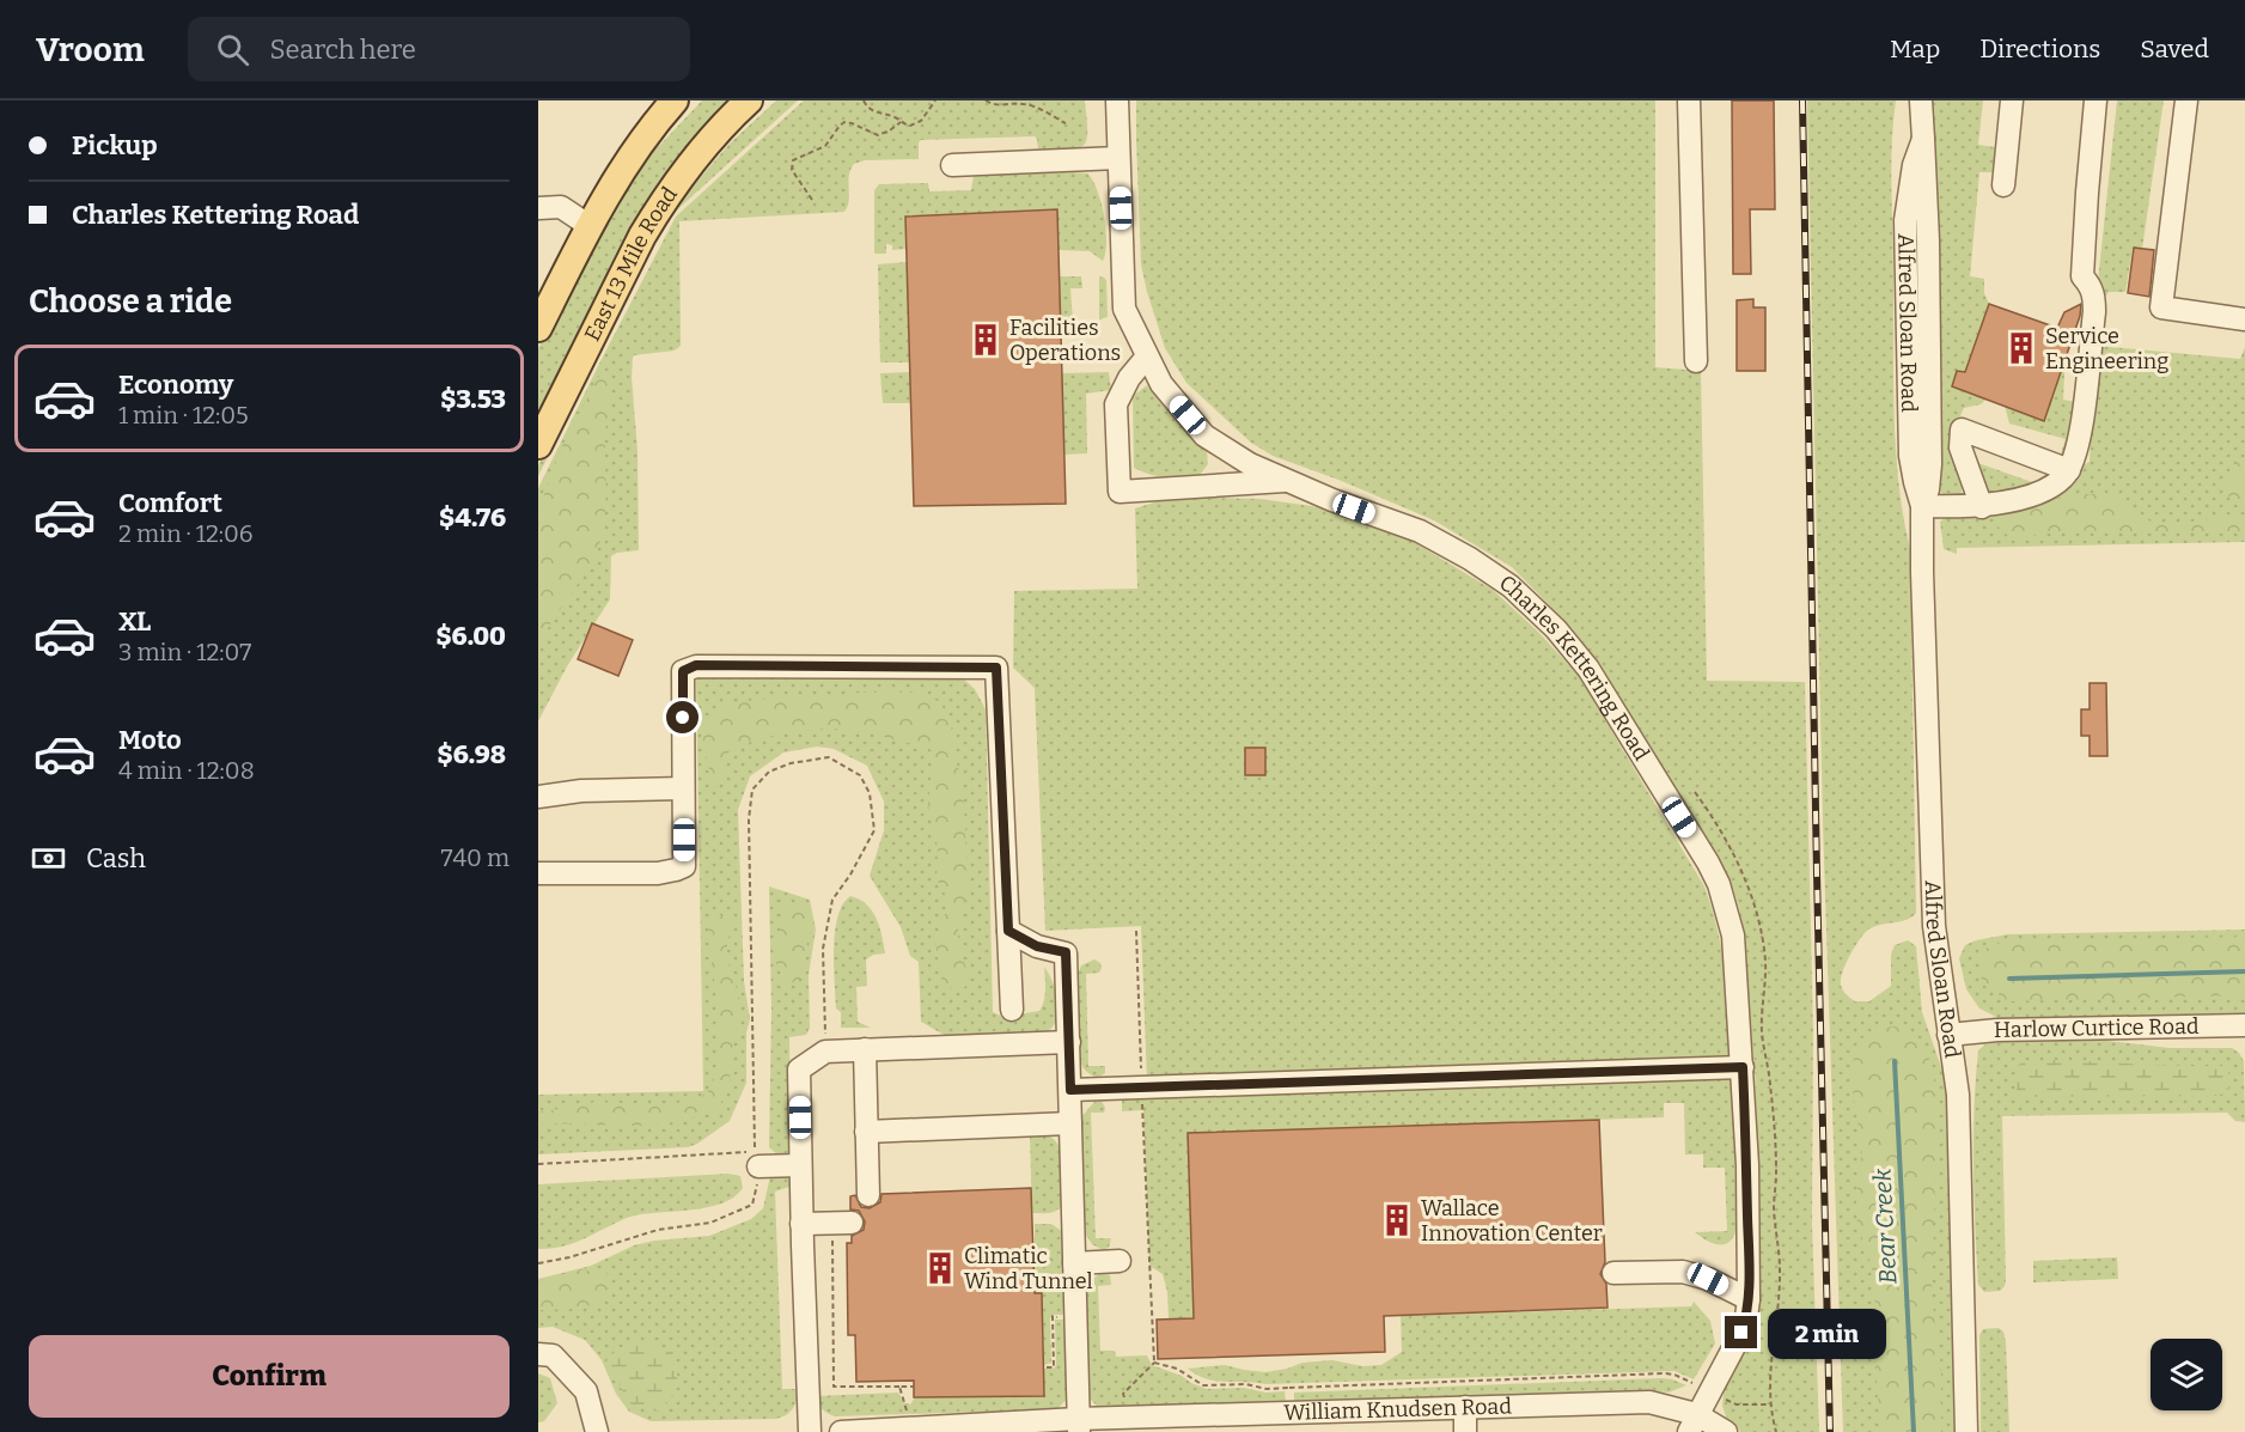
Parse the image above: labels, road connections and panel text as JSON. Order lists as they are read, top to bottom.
{
  "streets": {
    "main road": ["East 13 Mile Road"],
    "lane": [
      "Alfred Sloan Road",
      "Charles Kettering Road",
      "Harlow Curtice Road",
      "William Knudsen Road"
    ]
  },
  "crossings": [
    ["Alfred Sloan Road", "Harlow Curtice Road"],
    ["Charles Kettering Road", "William Knudsen Road"]
  ],
  "water": ["Bear Creek"],
  "places": {
    "building": [
      "Facilities Operations",
      "Service Engineering",
      "Wallace Innovation Center",
      "Climatic Wind Tunnel"
    ]
  },
  "page": {
    "header": "Vroom",
    "search": "Search here",
    "nav": ["Map", "Directions", "Saved"],
    "banner": ["Pickup", "Charles Kettering Road"],
    "heading": "Choose a ride",
    "list": [
      {
        "name": "Economy",
        "note": "1 min · 12:05",
        "value": "$3.53"
      },
      {
        "name": "Comfort",
        "note": "2 min · 12:06",
        "value": "$4.76"
      },
      {
        "name": "XL",
        "note": "3 min · 12:07",
        "value": "$6.00"
      },
      {
        "name": "Moto",
        "note": "4 min · 12:08",
        "value": "$6.98"
      }
    ],
    "pay": ["Cash", "740 m"],
    "bubble": "2 min",
    "buttons": "Confirm"
  }
}
